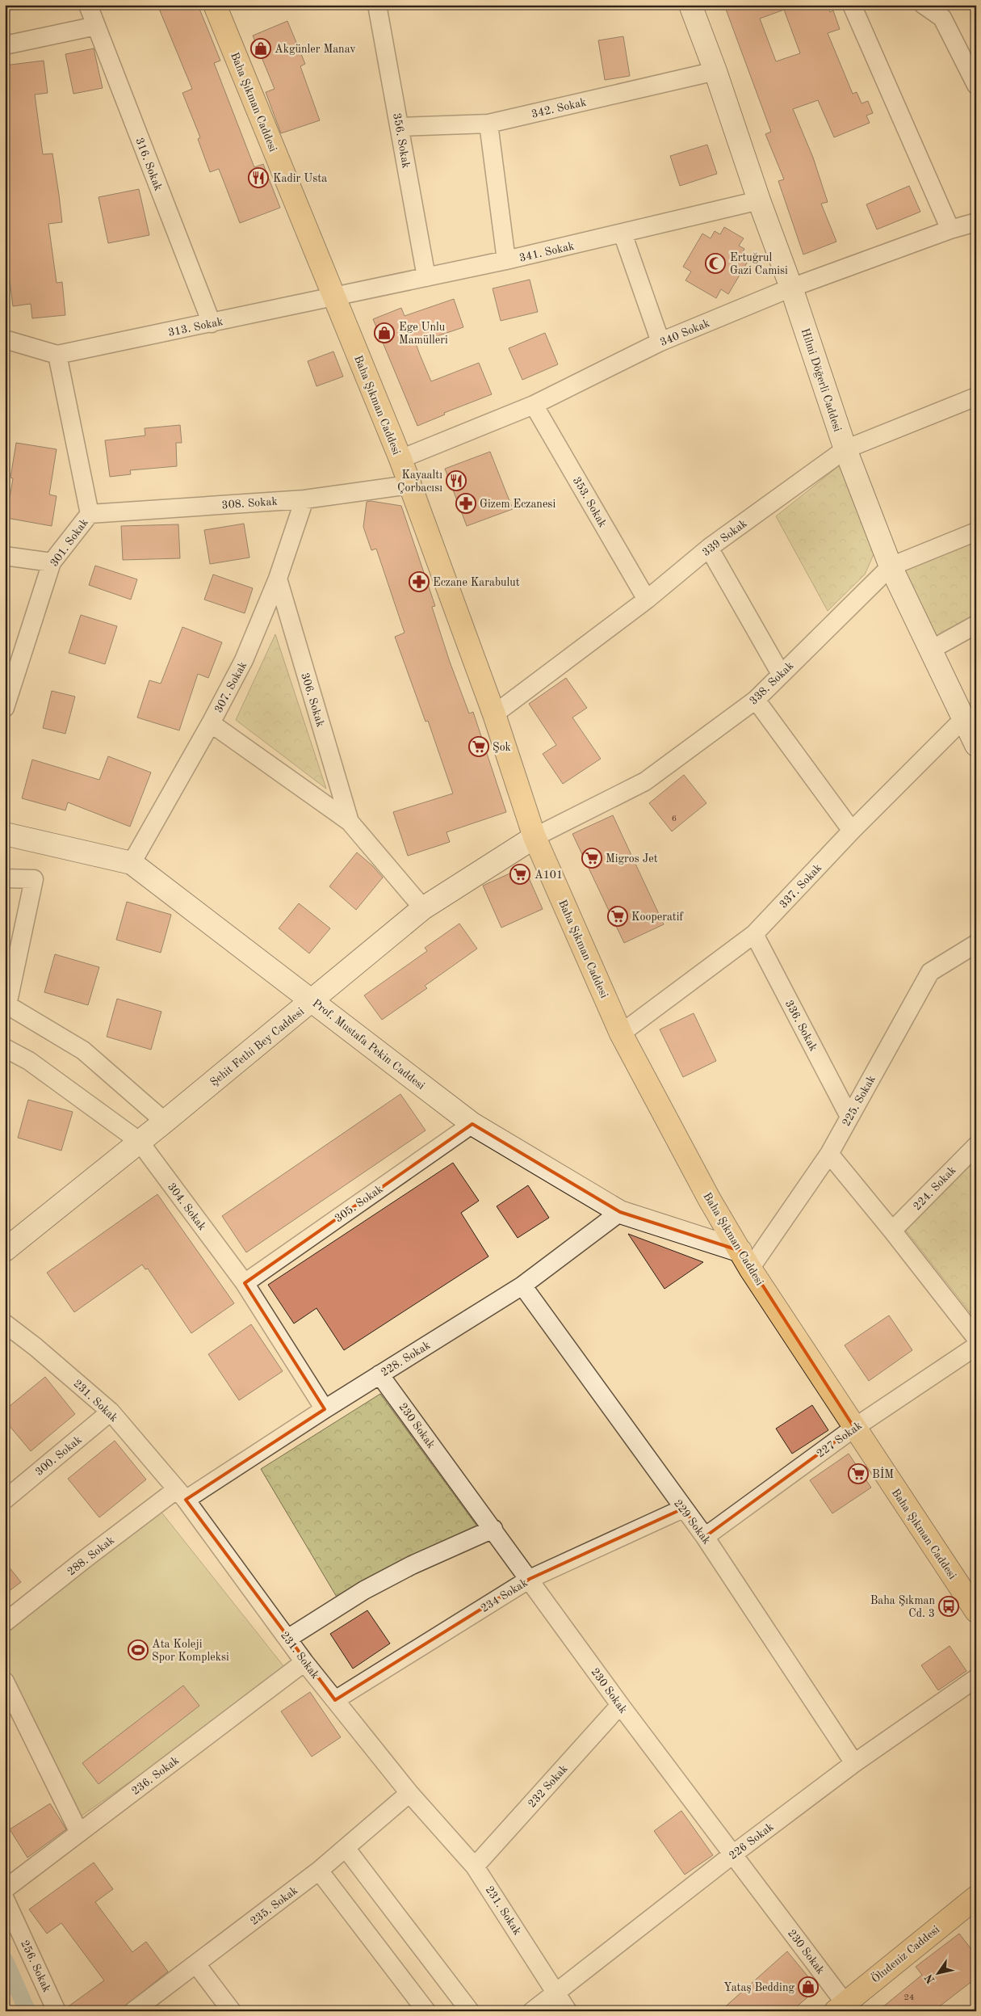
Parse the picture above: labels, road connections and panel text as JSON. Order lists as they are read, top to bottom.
{
  "streets": {
    "main road": ["Baha Şıkman Caddesi", "Öludeniz Caddesi"],
    "street": [
      "342. Sokak",
      "356. Sokak",
      "316. Sokak",
      "341. Sokak",
      "313. Sokak",
      "340 Sokak",
      "Hilmi Döğerli Caddesi",
      "353. Sokak",
      "308. Sokak",
      "339 Sokak",
      "301. Sokak",
      "338. Sokak",
      "307. Sokak",
      "306. Sokak",
      "337. Sokak",
      "336. Sokak",
      "Prof. Mustafa Pekin Caddesi",
      "Şehit Fethi Bey Caddesi",
      "225. Sokak",
      "224. Sokak",
      "305. Sokak",
      "304. Sokak",
      "228. Sokak",
      "231. Sokak",
      "230 Sokak",
      "227 Sokak",
      "300. Sokak",
      "229 Sokak",
      "288. Sokak",
      "234 Sokak",
      "236. Sokak",
      "232 Sokak",
      "226 Sokak",
      "235. Sokak",
      "256. Sokak"
    ]
  },
  "crossings": [
    ["Baha Şıkman Caddesi", "341. Sokak"],
    ["Baha Şıkman Caddesi", "313. Sokak"],
    ["Baha Şıkman Caddesi", "340 Sokak"],
    ["Baha Şıkman Caddesi", "308. Sokak"],
    ["Baha Şıkman Caddesi", "339 Sokak"],
    ["Baha Şıkman Caddesi", "338. Sokak"],
    ["Baha Şıkman Caddesi", "337. Sokak"],
    ["Baha Şıkman Caddesi", "Prof. Mustafa Pekin Caddesi"],
    ["Baha Şıkman Caddesi", "Şehit Fethi Bey Caddesi"],
    ["Baha Şıkman Caddesi", "225. Sokak"],
    ["Baha Şıkman Caddesi", "227 Sokak"],
    ["342. Sokak", "356. Sokak"],
    ["342. Sokak", "Hilmi Döğerli Caddesi"],
    ["356. Sokak", "341. Sokak"],
    ["316. Sokak", "313. Sokak"],
    ["341. Sokak", "313. Sokak"],
    ["341. Sokak", "Hilmi Döğerli Caddesi"],
    ["313. Sokak", "301. Sokak"],
    ["340 Sokak", "Hilmi Döğerli Caddesi"],
    ["340 Sokak", "353. Sokak"],
    ["Hilmi Döğerli Caddesi", "339 Sokak"],
    ["Hilmi Döğerli Caddesi", "338. Sokak"],
    ["Hilmi Döğerli Caddesi", "337. Sokak"],
    ["353. Sokak", "339 Sokak"],
    ["308. Sokak", "301. Sokak"],
    ["308. Sokak", "307. Sokak"],
    ["338. Sokak", "Şehit Fethi Bey Caddesi"],
    ["307. Sokak", "306. Sokak"],
    ["307. Sokak", "Prof. Mustafa Pekin Caddesi"],
    ["337. Sokak", "336. Sokak"],
    ["336. Sokak", "225. Sokak"],
    ["Prof. Mustafa Pekin Caddesi", "Şehit Fethi Bey Caddesi"],
    ["Prof. Mustafa Pekin Caddesi", "225. Sokak"],
    ["Prof. Mustafa Pekin Caddesi", "305. Sokak"],
    ["Prof. Mustafa Pekin Caddesi", "228. Sokak"],
    ["Şehit Fethi Bey Caddesi", "304. Sokak"],
    ["305. Sokak", "304. Sokak"],
    ["304. Sokak", "228. Sokak"],
    ["228. Sokak", "231. Sokak"],
    ["228. Sokak", "230 Sokak"],
    ["228. Sokak", "229 Sokak"],
    ["228. Sokak", "288. Sokak"],
    ["231. Sokak", "300. Sokak"],
    ["231. Sokak", "288. Sokak"],
    ["231. Sokak", "234 Sokak"],
    ["231. Sokak", "236. Sokak"],
    ["231. Sokak", "232 Sokak"],
    ["231. Sokak", "226 Sokak"],
    ["231. Sokak", "235. Sokak"],
    ["230 Sokak", "234 Sokak"],
    ["230 Sokak", "232 Sokak"],
    ["230 Sokak", "226 Sokak"],
    ["230 Sokak", "Öludeniz Caddesi"],
    ["227 Sokak", "229 Sokak"],
    ["229 Sokak", "234 Sokak"],
    ["229 Sokak", "226 Sokak"]
  ],
  "places": {
    "shop": ["Akgünler Manav", "Ege Unlu Mamülleri", "Yataş Bedding"],
    "restaurant": ["Kadir Usta", "Kayaaltı Çorbacısı"],
    "mosque": ["Ertuğrul Gazi Camisi"],
    "pharmacy": ["Gizem Eczanesi", "Eczane Karabulut"],
    "supermarket": [
      "Şok",
      "Migros Jet",
      "A101",
      "Kooperatif",
      "BİM"
    ],
    "bus stop": ["Baha Şıkman Cd. 3"],
    "sports": ["Ata Koleji Spor Kompleksi"]
  },
  "house_numbers": ["6", "24"],
  "north": "bottom left"
}
